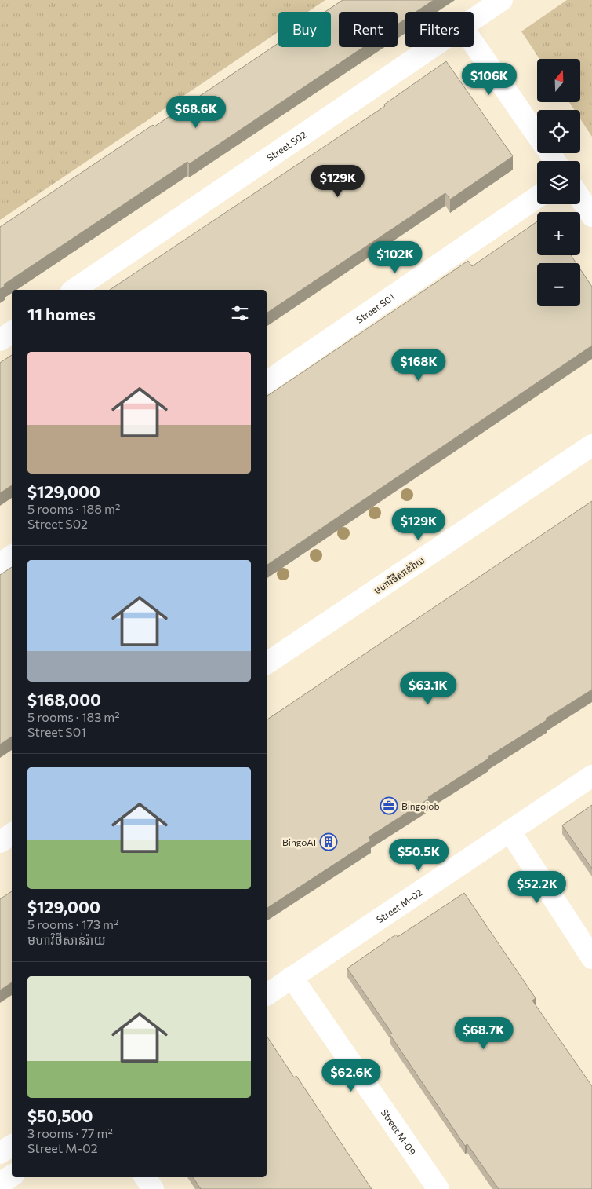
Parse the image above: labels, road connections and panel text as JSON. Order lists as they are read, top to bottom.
{
  "streets": {
    "street": [
      "Street S02",
      "Street S01",
      "មហាវិថីសាន់រ៉ាយ",
      "Street M-02",
      "Street M-09"
    ]
  },
  "crossings": [
    ["Street M-02", "Street M-09"]
  ],
  "places": {
    "office": ["Bingojob"],
    "building": ["BingoAI"]
  },
  "north": "top",
  "page": {
    "chip": ["Buy", "Rent", "Filters"],
    "map_buttons": ["+", "−"],
    "price": [
      "$106K",
      "$68.6K",
      "$129K",
      "$102K",
      "$168K",
      "$129K",
      "$63.1K",
      "$50.5K",
      "$52.2K",
      "$68.7K",
      "$62.6K"
    ],
    "heading": "11 homes",
    "list": [
      {
        "name": "$129,000",
        "note": "5 rooms · 188 m² · Street S02"
      },
      {
        "name": "$168,000",
        "note": "5 rooms · 183 m² · Street S01"
      },
      {
        "name": "$129,000",
        "note": "5 rooms · 173 m² · មហាវិថីសាន់រ៉ាយ"
      },
      {
        "name": "$50,500",
        "note": "3 rooms · 77 m² · Street M-02"
      }
    ]
  }
}
